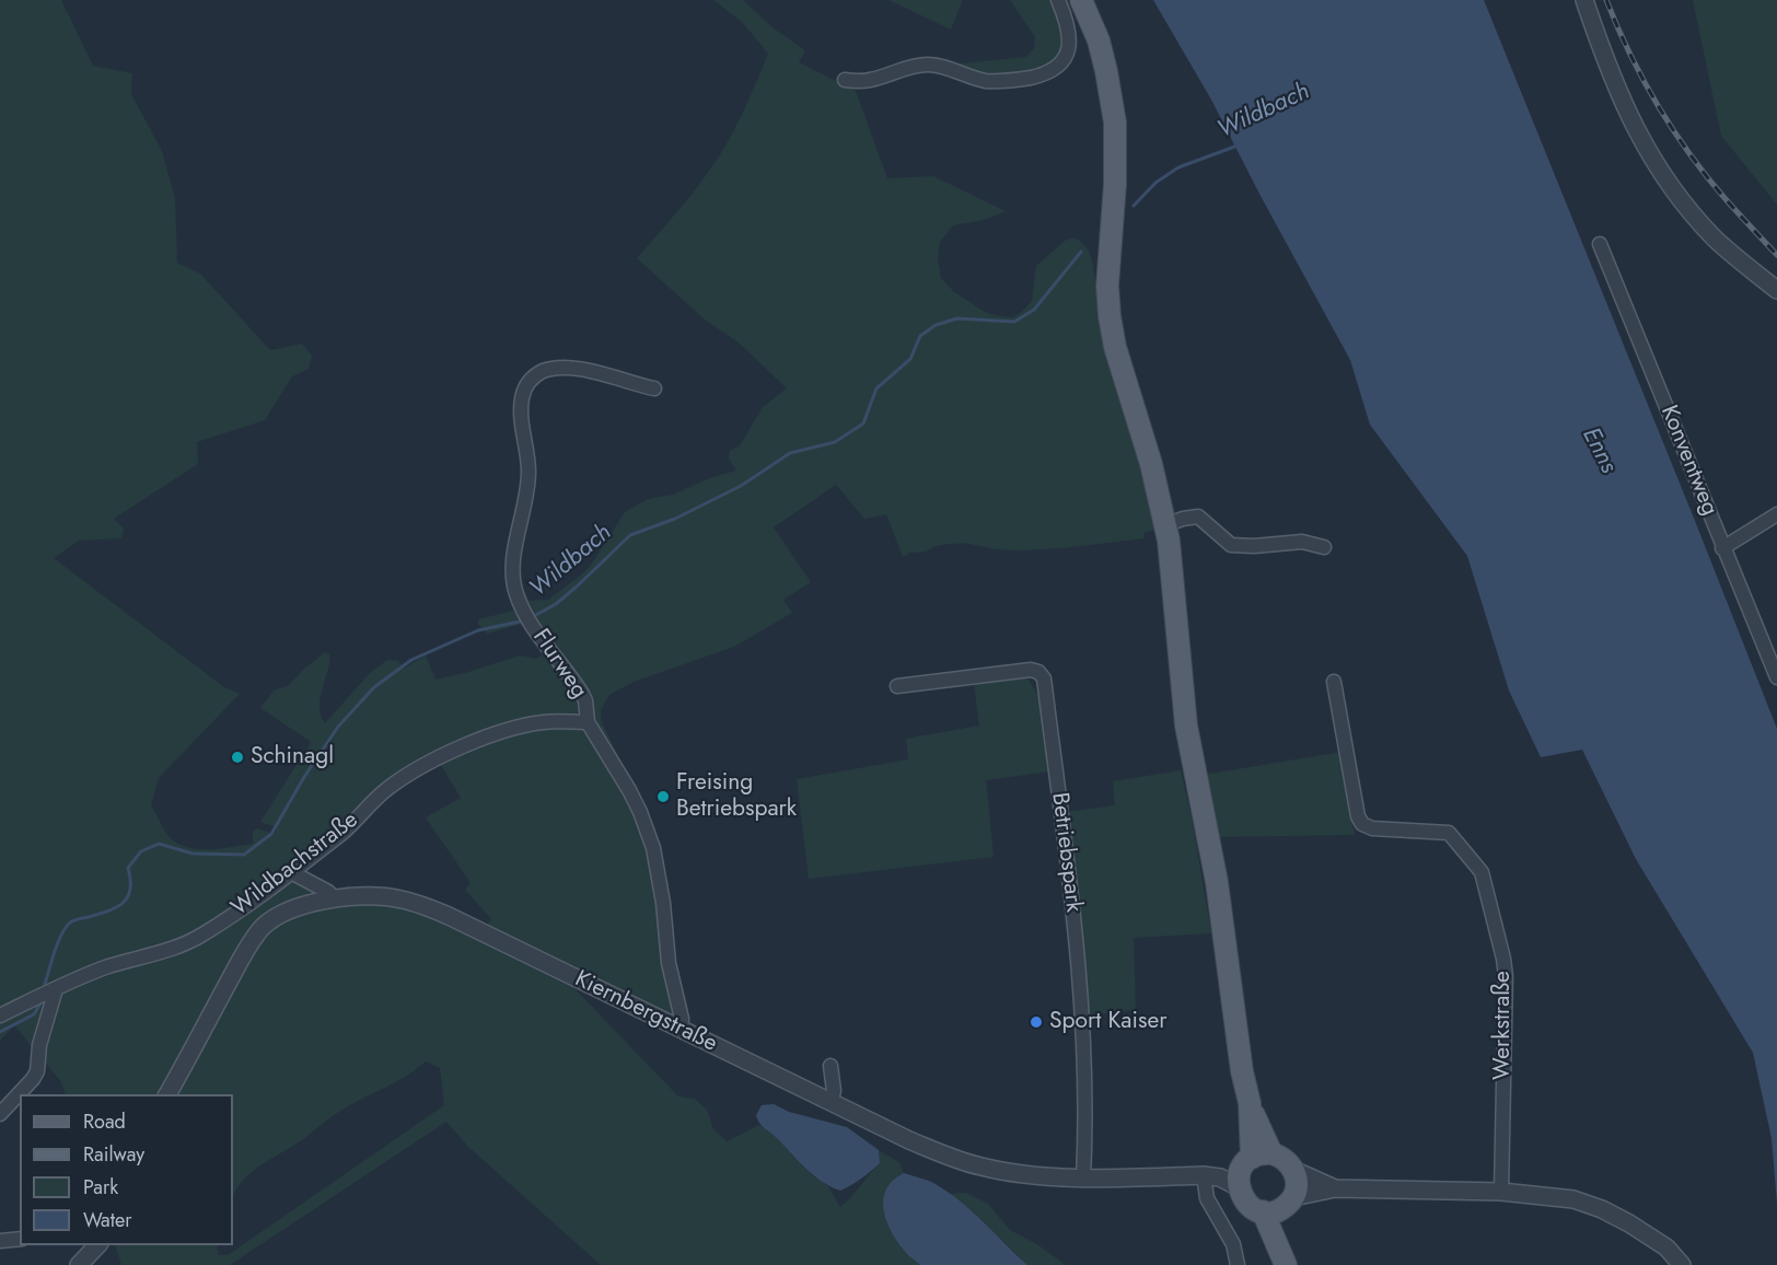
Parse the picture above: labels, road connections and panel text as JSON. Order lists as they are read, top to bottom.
{
  "streets": {
    "street": [
      "Konventweg",
      "Flurweg",
      "Betriebspark",
      "Wildbachstraße",
      "Kiernbergstraße",
      "Werkstraße"
    ]
  },
  "crossings": [
    ["Flurweg", "Wildbachstraße"],
    ["Flurweg", "Kiernbergstraße"],
    ["Betriebspark", "Kiernbergstraße"]
  ],
  "water": ["Wildbach", "Enns"],
  "places": ["Schinagl", "Freising Betriebspark", "Sport Kaiser"],
  "legend": [
    "Road",
    "Railway",
    "Park",
    "Water"
  ]
}
